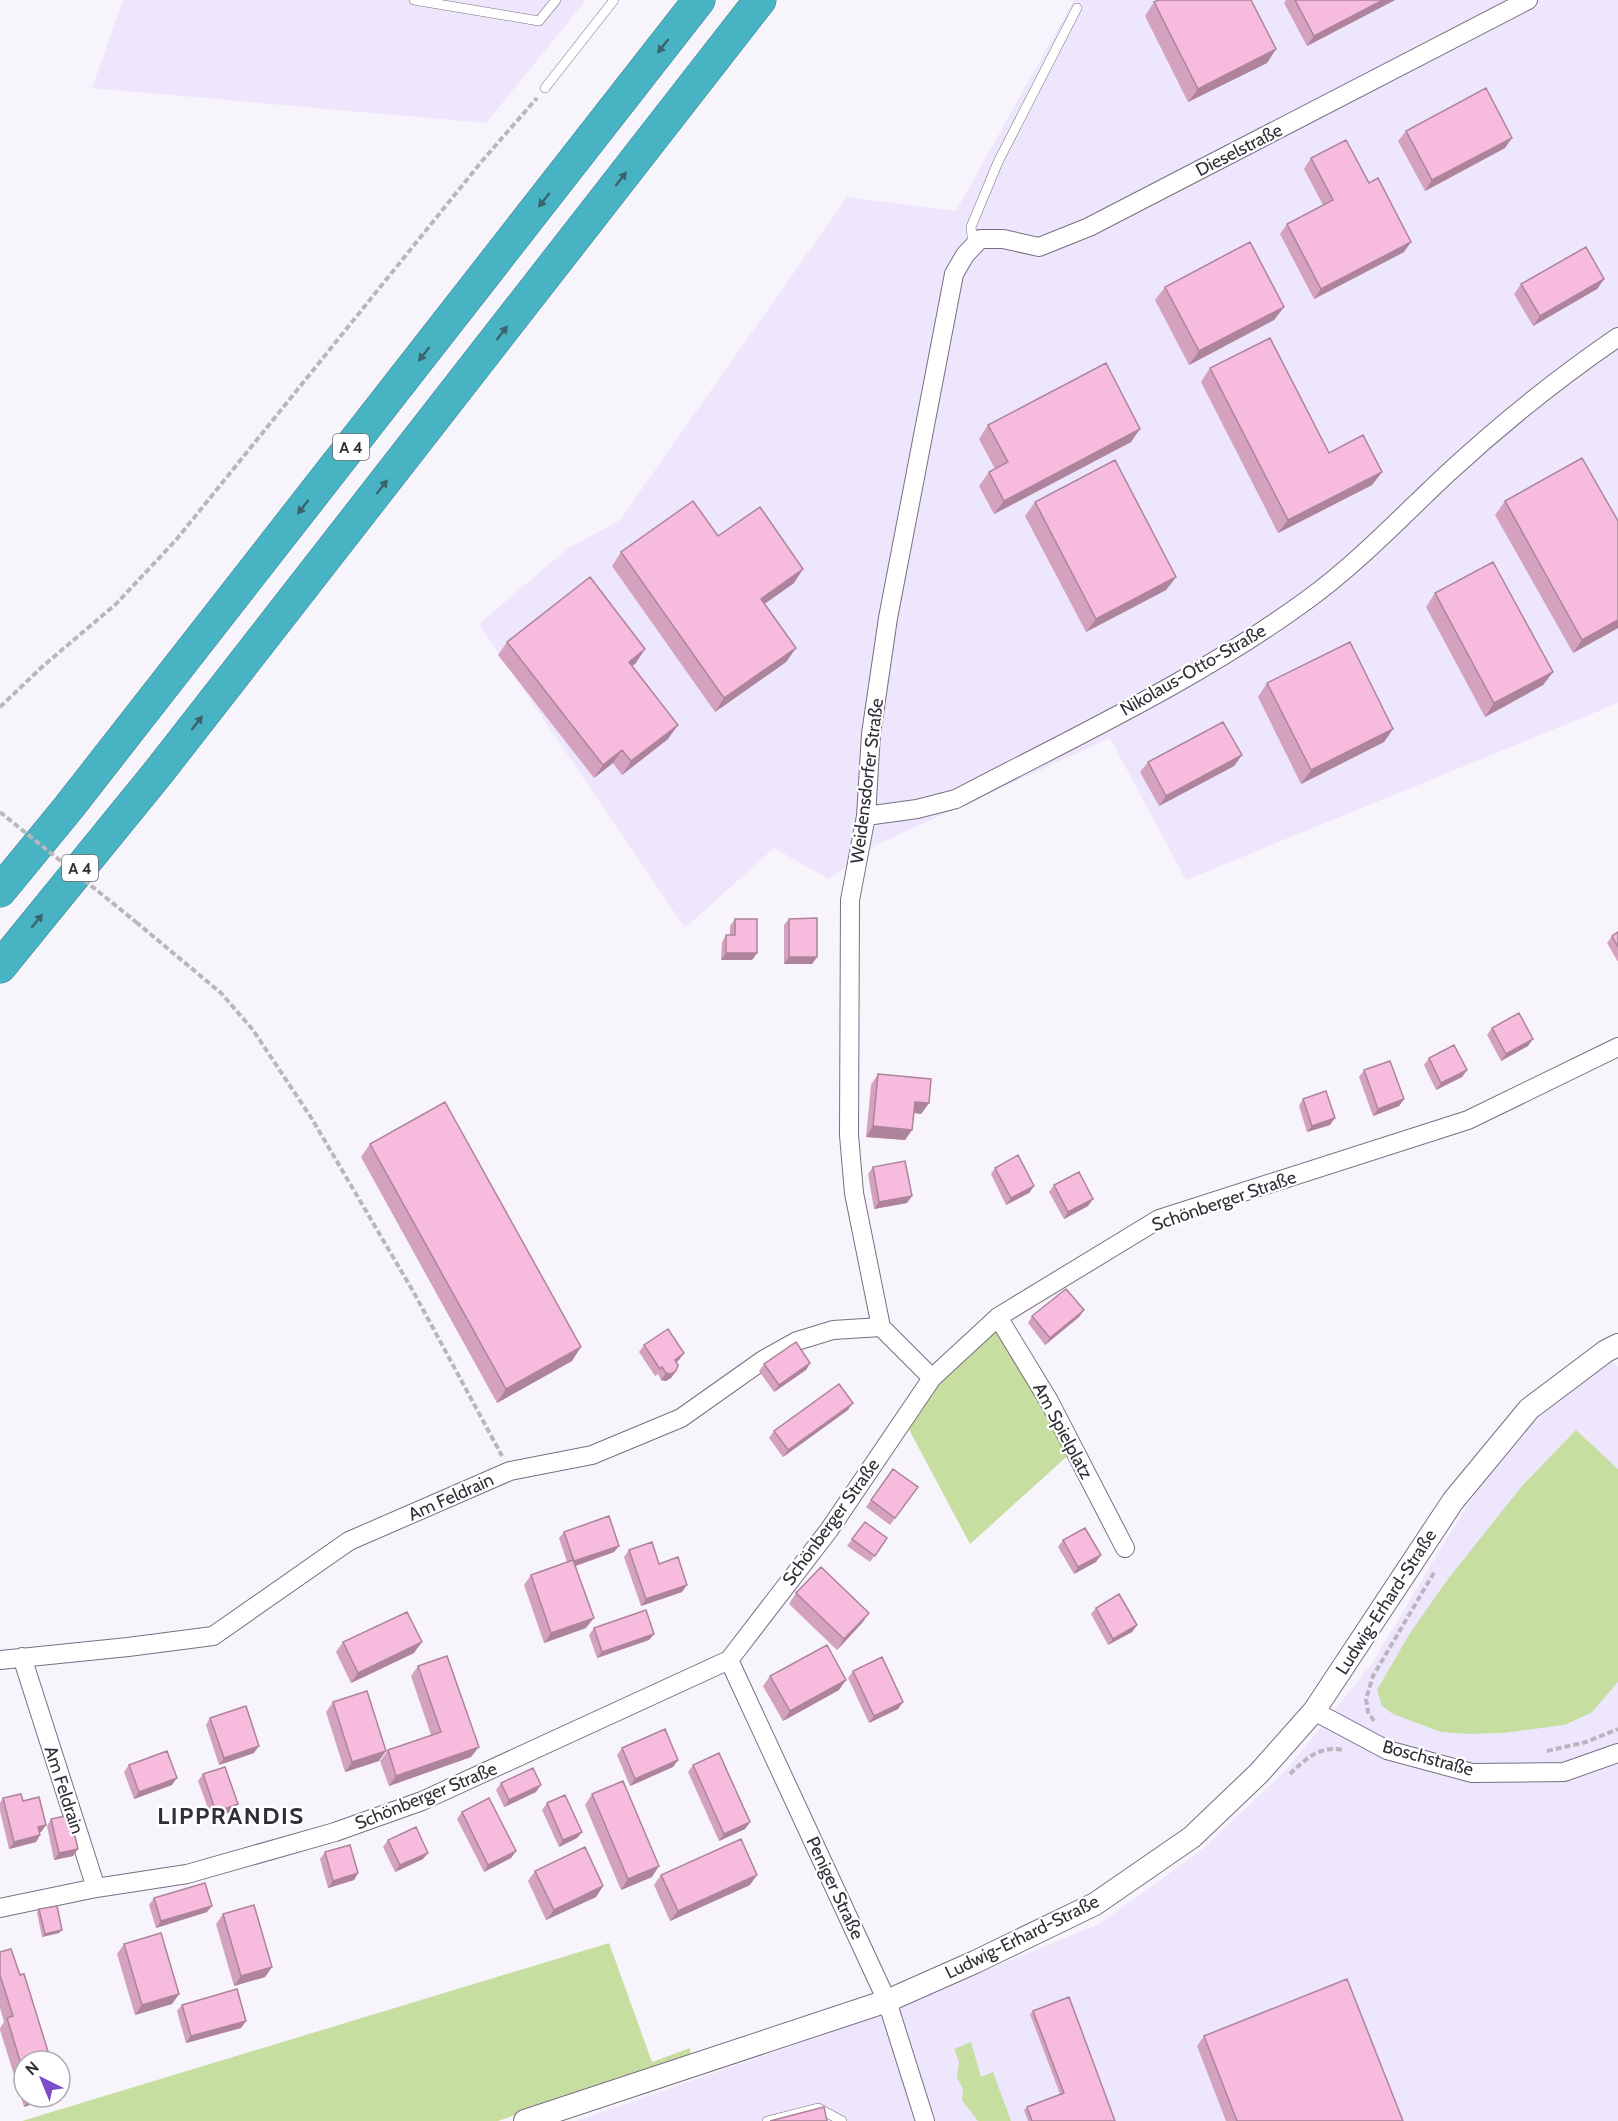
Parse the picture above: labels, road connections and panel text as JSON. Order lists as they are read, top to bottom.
{
  "streets": {
    "highway": ["A 4"],
    "street": [
      "Dieselstraße",
      "Nikolaus-Otto-Straße",
      "Weidensdorfer Straße",
      "Schönberger Straße",
      "Am Spielplatz",
      "Am Feldrain",
      "Ludwig-Erhard-Straße",
      "Boschstraße",
      "Peniger Straße"
    ]
  },
  "crossings": [
    ["Dieselstraße", "Weidensdorfer Straße"],
    ["Nikolaus-Otto-Straße", "Weidensdorfer Straße"],
    ["Weidensdorfer Straße", "Am Feldrain"],
    ["Schönberger Straße", "Am Spielplatz"],
    ["Schönberger Straße", "Am Feldrain"],
    ["Schönberger Straße", "Peniger Straße"],
    ["Ludwig-Erhard-Straße", "Boschstraße"],
    ["Ludwig-Erhard-Straße", "Peniger Straße"]
  ],
  "districts": ["LIPPRANDIS"],
  "north": "top left"
}
